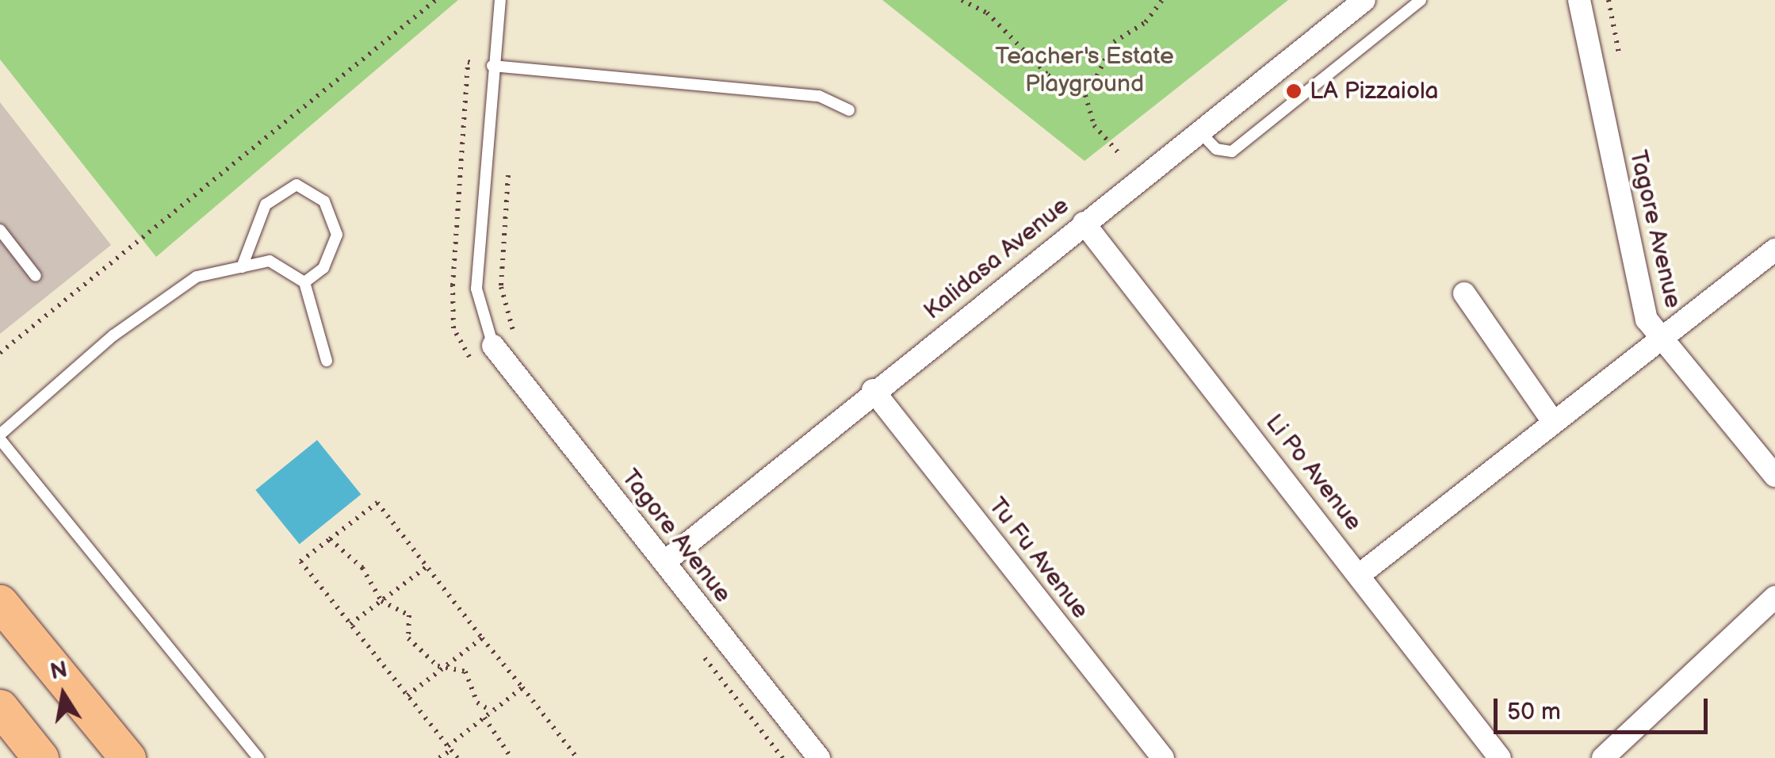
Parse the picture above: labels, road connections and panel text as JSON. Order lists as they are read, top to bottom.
{
  "streets": {
    "street": [
      "Tagore Avenue",
      "Kalidasa Avenue",
      "Li Po Avenue",
      "Tu Fu Avenue"
    ]
  },
  "crossings": [
    ["Tagore Avenue", "Kalidasa Avenue"],
    ["Kalidasa Avenue", "Li Po Avenue"],
    ["Kalidasa Avenue", "Tu Fu Avenue"]
  ],
  "parks": ["Teacher's Estate Playground"],
  "places": ["LA Pizzaiola"],
  "scale_bar": "50 m",
  "north": "top"
}
